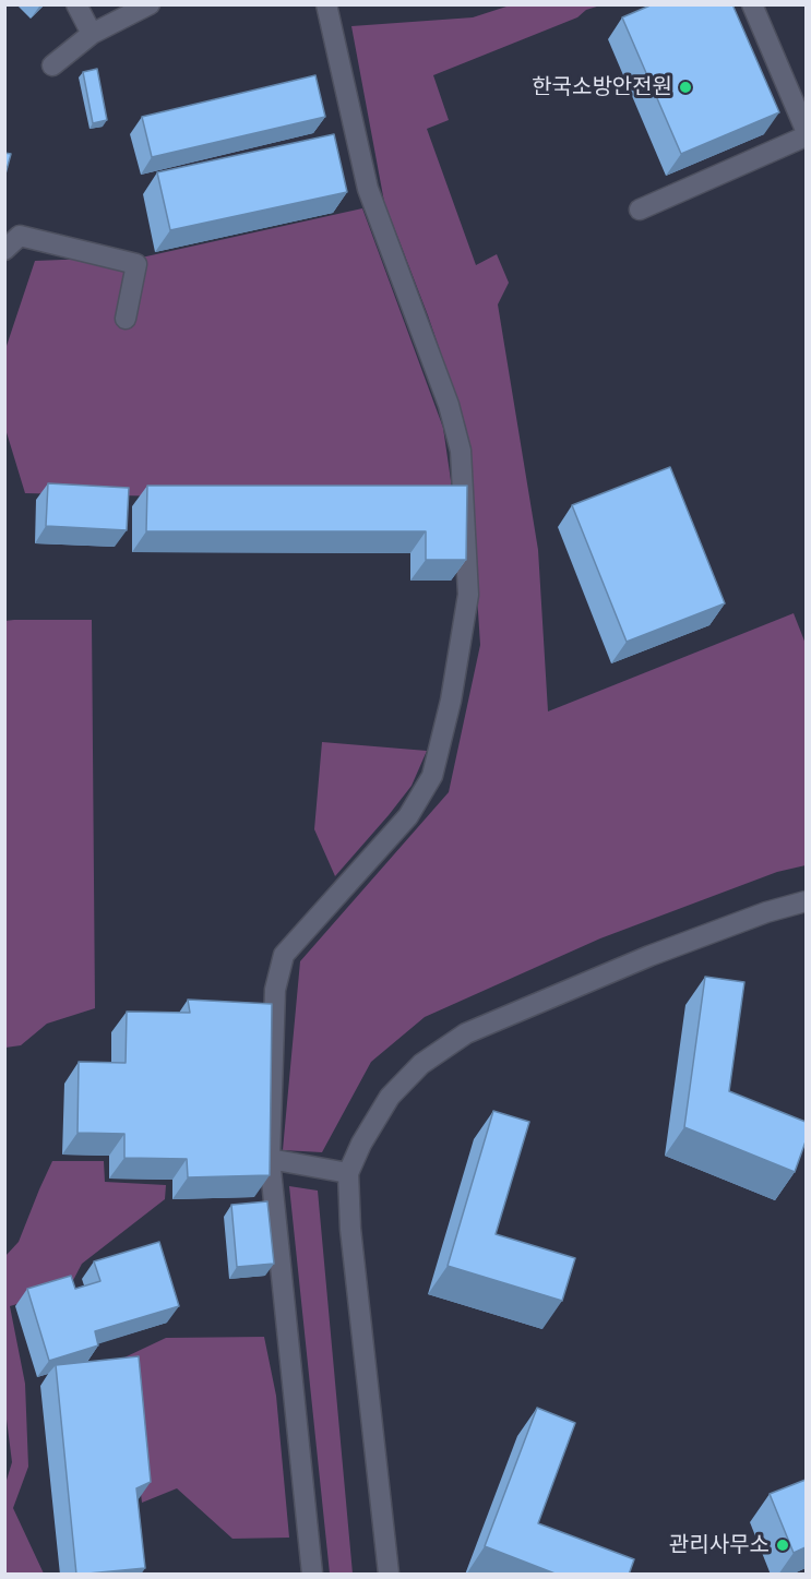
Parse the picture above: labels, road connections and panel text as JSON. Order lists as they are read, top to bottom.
{
  "places": ["한국소방안전원", "관리사무소"]
}
